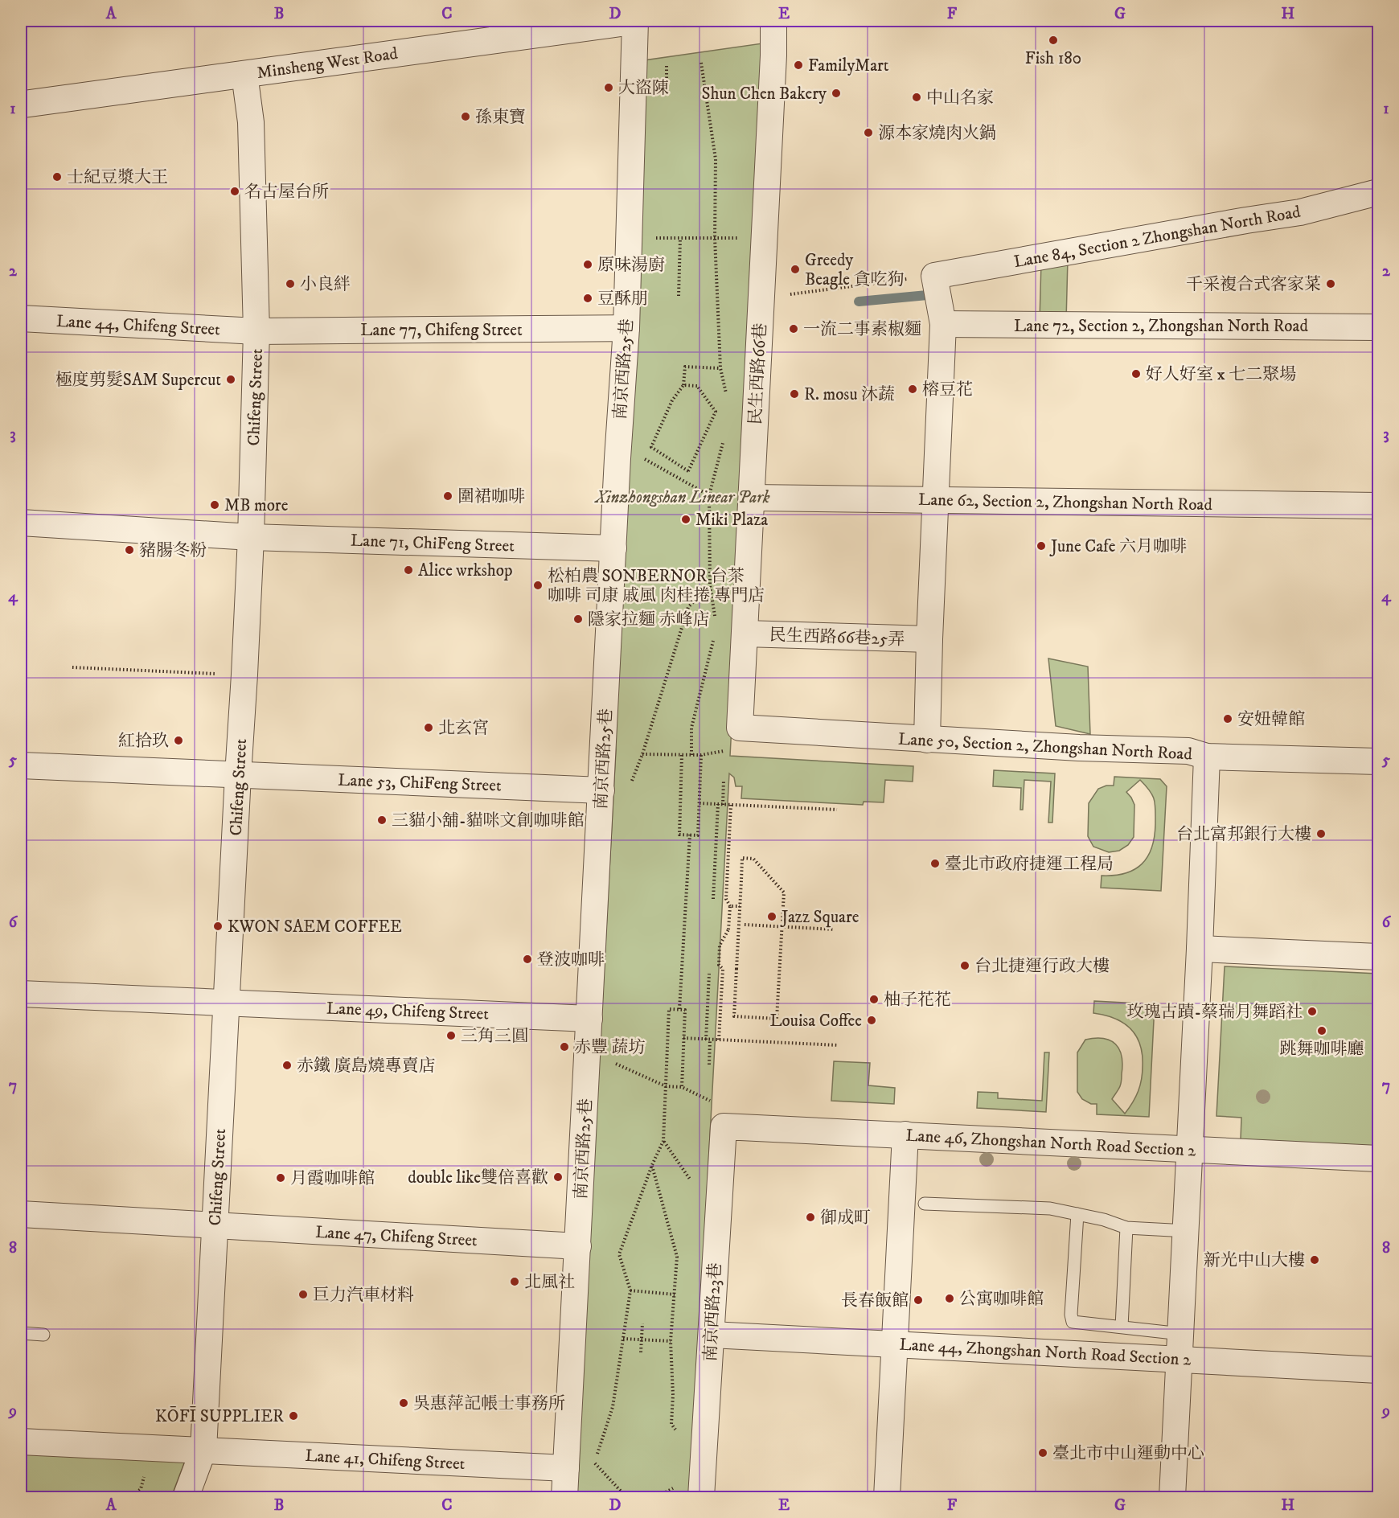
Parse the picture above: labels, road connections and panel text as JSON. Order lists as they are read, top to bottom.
{
  "streets": {
    "street": [
      "Minsheng West Road",
      "Lane 84, Section 2 Zhongshan North Road",
      "Lane 44, Chifeng Street",
      "Lane 72, Section 2, Zhongshan North Road",
      "Lane 77, Chifeng Street",
      "南京西路25巷",
      "民生西路66巷",
      "Chifeng Street",
      "Lane 62, Section 2, Zhongshan North Road",
      "Lane 71, ChiFeng Street",
      "民生西路66巷25弄",
      "Lane 50, Section 2, Zhongshan North Road",
      "Lane 53, ChiFeng Street",
      "Lane 49, Chifeng Street",
      "Lane 46, Zhongshan North Road Section 2",
      "Lane 47, Chifeng Street",
      "南京西路23巷",
      "Lane 44, Zhongshan North Road Section 2",
      "Lane 41, Chifeng Street"
    ]
  },
  "crossings": [
    ["Minsheng West Road", "南京西路25巷"],
    ["Minsheng West Road", "Chifeng Street"],
    ["Lane 44, Chifeng Street", "Lane 77, Chifeng Street"],
    ["Lane 44, Chifeng Street", "Chifeng Street"],
    ["Lane 77, Chifeng Street", "南京西路25巷"],
    ["Lane 77, Chifeng Street", "Chifeng Street"],
    ["南京西路25巷", "Lane 71, ChiFeng Street"],
    ["南京西路25巷", "Lane 53, ChiFeng Street"],
    ["南京西路25巷", "Lane 49, Chifeng Street"],
    ["南京西路25巷", "Lane 47, Chifeng Street"],
    ["南京西路25巷", "Lane 41, Chifeng Street"],
    ["民生西路66巷", "Lane 62, Section 2, Zhongshan North Road"],
    ["民生西路66巷", "民生西路66巷25弄"],
    ["民生西路66巷", "Lane 50, Section 2, Zhongshan North Road"],
    ["Chifeng Street", "Lane 71, ChiFeng Street"],
    ["Chifeng Street", "Lane 53, ChiFeng Street"],
    ["Chifeng Street", "Lane 49, Chifeng Street"],
    ["Chifeng Street", "Lane 47, Chifeng Street"],
    ["Chifeng Street", "Lane 41, Chifeng Street"],
    ["Lane 46, Zhongshan North Road Section 2", "南京西路23巷"],
    ["南京西路23巷", "Lane 44, Zhongshan North Road Section 2"]
  ],
  "parks": ["Xinzhongshan Linear Park"],
  "places": [
    "Fish 180",
    "FamilyMart",
    "大盜陳",
    "Shun Chen Bakery",
    "中山名家",
    "孫東寶",
    "源本家燒肉火鍋",
    "士紀豆漿大王",
    "名古屋台所",
    "原味湯廚",
    "Greedy Beagle 貪吃狗",
    "小良絆",
    "千采複合式客家菜",
    "豆酥朋",
    "一流二事素椒麵",
    "好人好室 x 七二聚場",
    "極度剪髮SAM Supercut",
    "榕豆花",
    "R. mosu 沐蔬",
    "圍裙咖啡",
    "MB more",
    "Miki Plaza",
    "June Cafe 六月咖啡",
    "豬腸冬粉",
    "Alice wrkshop",
    "松柏農 SONBERNOR 台茶 咖啡 司康 戚風 肉桂捲 專門店",
    "隱家拉麵 赤峰店",
    "安妞韓館",
    "北玄宮",
    "紅拾玖",
    "三貓小舖-貓咪文創咖啡館",
    "台北富邦銀行大樓",
    "臺北市政府捷運工程局",
    "Jazz Square",
    "KWON SAEM COFFEE",
    "登波咖啡",
    "台北捷運行政大樓",
    "柚子花花",
    "玫瑰古蹟-蔡瑞月舞蹈社",
    "Louisa Coffee",
    "跳舞咖啡廳",
    "三角三圓",
    "赤豐 蔬坊",
    "赤鐵 廣島燒專賣店",
    "double like雙倍喜歡",
    "月霞咖啡館",
    "御成町",
    "新光中山大樓",
    "北風社",
    "巨力汽車材料",
    "公寓咖啡館",
    "長春飯館",
    "吳惠萍記帳士事務所",
    "KŌFĪ SUPPLIER",
    "臺北市中山運動中心"
  ],
  "grid": {
    "columns": [
      "A",
      "B",
      "C",
      "D",
      "E",
      "F",
      "G",
      "H"
    ],
    "rows": [
      "1",
      "2",
      "3",
      "4",
      "5",
      "6",
      "7",
      "8",
      "9"
    ]
  }
}
